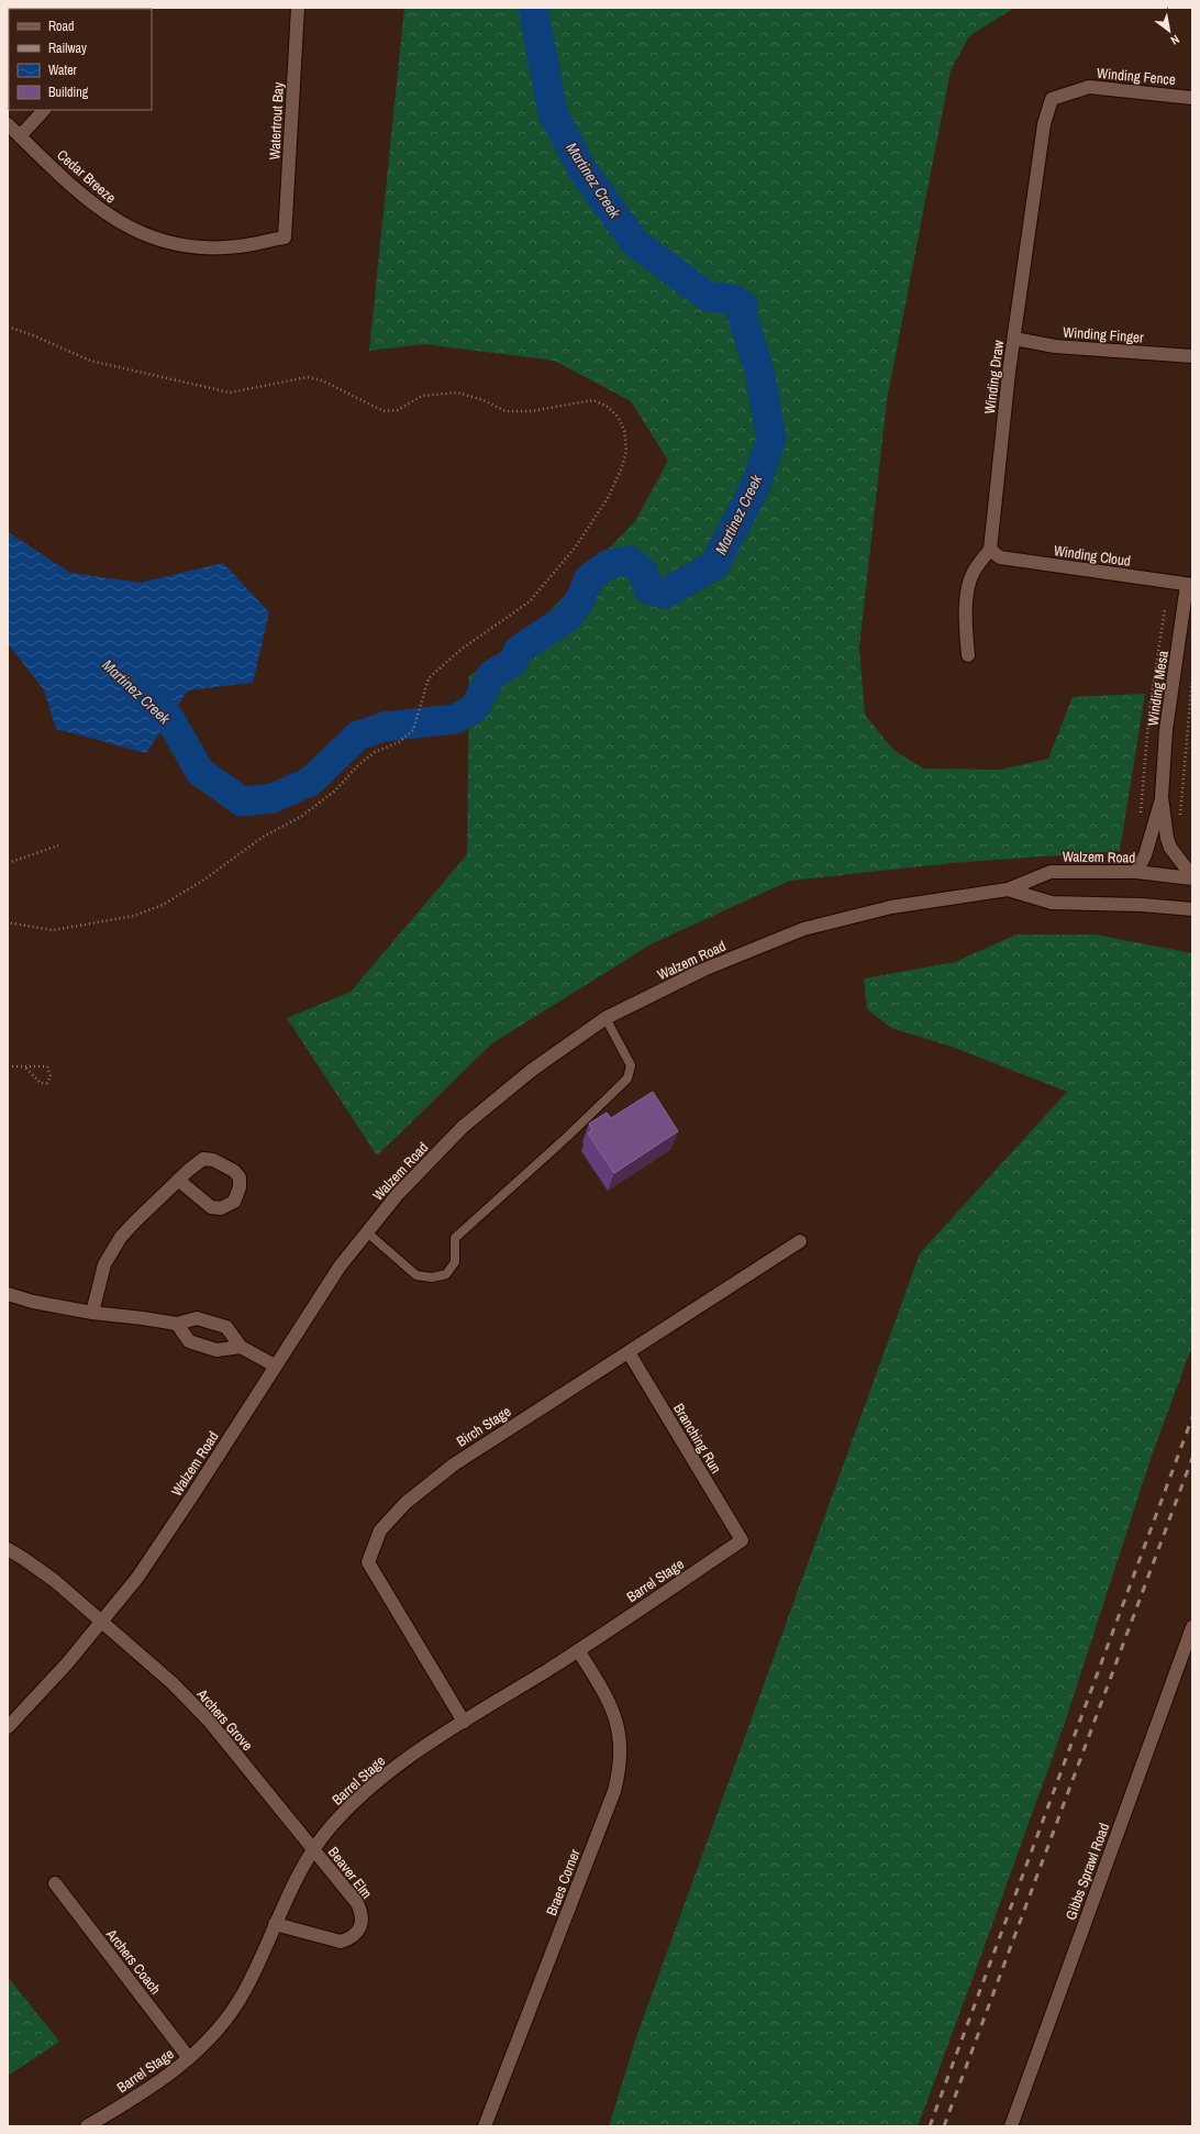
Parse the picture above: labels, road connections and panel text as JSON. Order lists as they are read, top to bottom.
{
  "streets": {
    "street": [
      "Winding Fence",
      "Watertrout Bay",
      "Cedar Breeze",
      "Winding Finger",
      "Winding Draw",
      "Winding Cloud",
      "Winding Mesa",
      "Walzem Road",
      "Birch Stage",
      "Branching Run",
      "Barrel Stage",
      "Archers Grove",
      "Gibbs Sprawl Road",
      "Beaver Elm",
      "Braes Corner",
      "Archers Coach"
    ]
  },
  "crossings": [
    ["Winding Fence", "Winding Draw"],
    ["Watertrout Bay", "Cedar Breeze"],
    ["Winding Finger", "Winding Draw"],
    ["Winding Draw", "Winding Cloud"],
    ["Winding Cloud", "Winding Mesa"],
    ["Winding Mesa", "Walzem Road"],
    ["Walzem Road", "Archers Grove"],
    ["Birch Stage", "Branching Run"],
    ["Birch Stage", "Barrel Stage"],
    ["Branching Run", "Barrel Stage"],
    ["Barrel Stage", "Archers Grove"],
    ["Barrel Stage", "Beaver Elm"],
    ["Barrel Stage", "Braes Corner"],
    ["Barrel Stage", "Archers Coach"],
    ["Archers Grove", "Beaver Elm"]
  ],
  "water": ["Martinez Creek"],
  "legend": [
    "Road",
    "Railway",
    "Water",
    "Building"
  ],
  "north": "bottom right"
}
